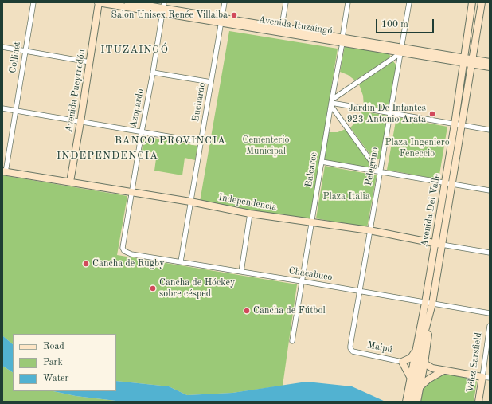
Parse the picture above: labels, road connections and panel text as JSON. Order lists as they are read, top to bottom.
{
  "streets": {
    "main road": [
      "Avenida Ituzaingó",
      "Avenida Pueyrredón",
      "Independencia",
      "Avenida Del Valle",
      "Vélez Sarsfield"
    ],
    "street": [
      "Collinet",
      "Buchardo",
      "Azopardo",
      "Pelegrino",
      "Balcarce",
      "Chacabuco",
      "Maipú"
    ]
  },
  "crossings": [
    ["Avenida Ituzaingó", "Avenida Pueyrredón"],
    ["Avenida Ituzaingó", "Buchardo"],
    ["Avenida Ituzaingó", "Azopardo"],
    ["Avenida Ituzaingó", "Pelegrino"],
    ["Avenida Ituzaingó", "Balcarce"],
    ["Avenida Ituzaingó", "Avenida Del Valle"],
    ["Collinet", "Independencia"],
    ["Avenida Pueyrredón", "Independencia"],
    ["Buchardo", "Independencia"],
    ["Buchardo", "Chacabuco"],
    ["Azopardo", "Independencia"],
    ["Azopardo", "Chacabuco"],
    ["Pelegrino", "Independencia"],
    ["Pelegrino", "Chacabuco"],
    ["Pelegrino", "Maipú"],
    ["Balcarce", "Independencia"],
    ["Balcarce", "Chacabuco"],
    ["Independencia", "Avenida Del Valle"],
    ["Avenida Del Valle", "Chacabuco"]
  ],
  "districts": ["ITUZAINGÓ", "BANCO PROVINCIA", "INDEPENDENCIA"],
  "parks": ["Cementerio Municipal", "Plaza Ingeniero Feneccio", "Plaza Italia"],
  "places": [
    "Salon Unisex Renée Villalba",
    "Jardín De Infantes 923 Antonio Arata",
    "Cancha de Rugby",
    "Cancha de Hóckey sobre césped",
    "Cancha de Fútbol"
  ],
  "legend": ["Road", "Park", "Water"],
  "scale_bar": "100 m"
}
